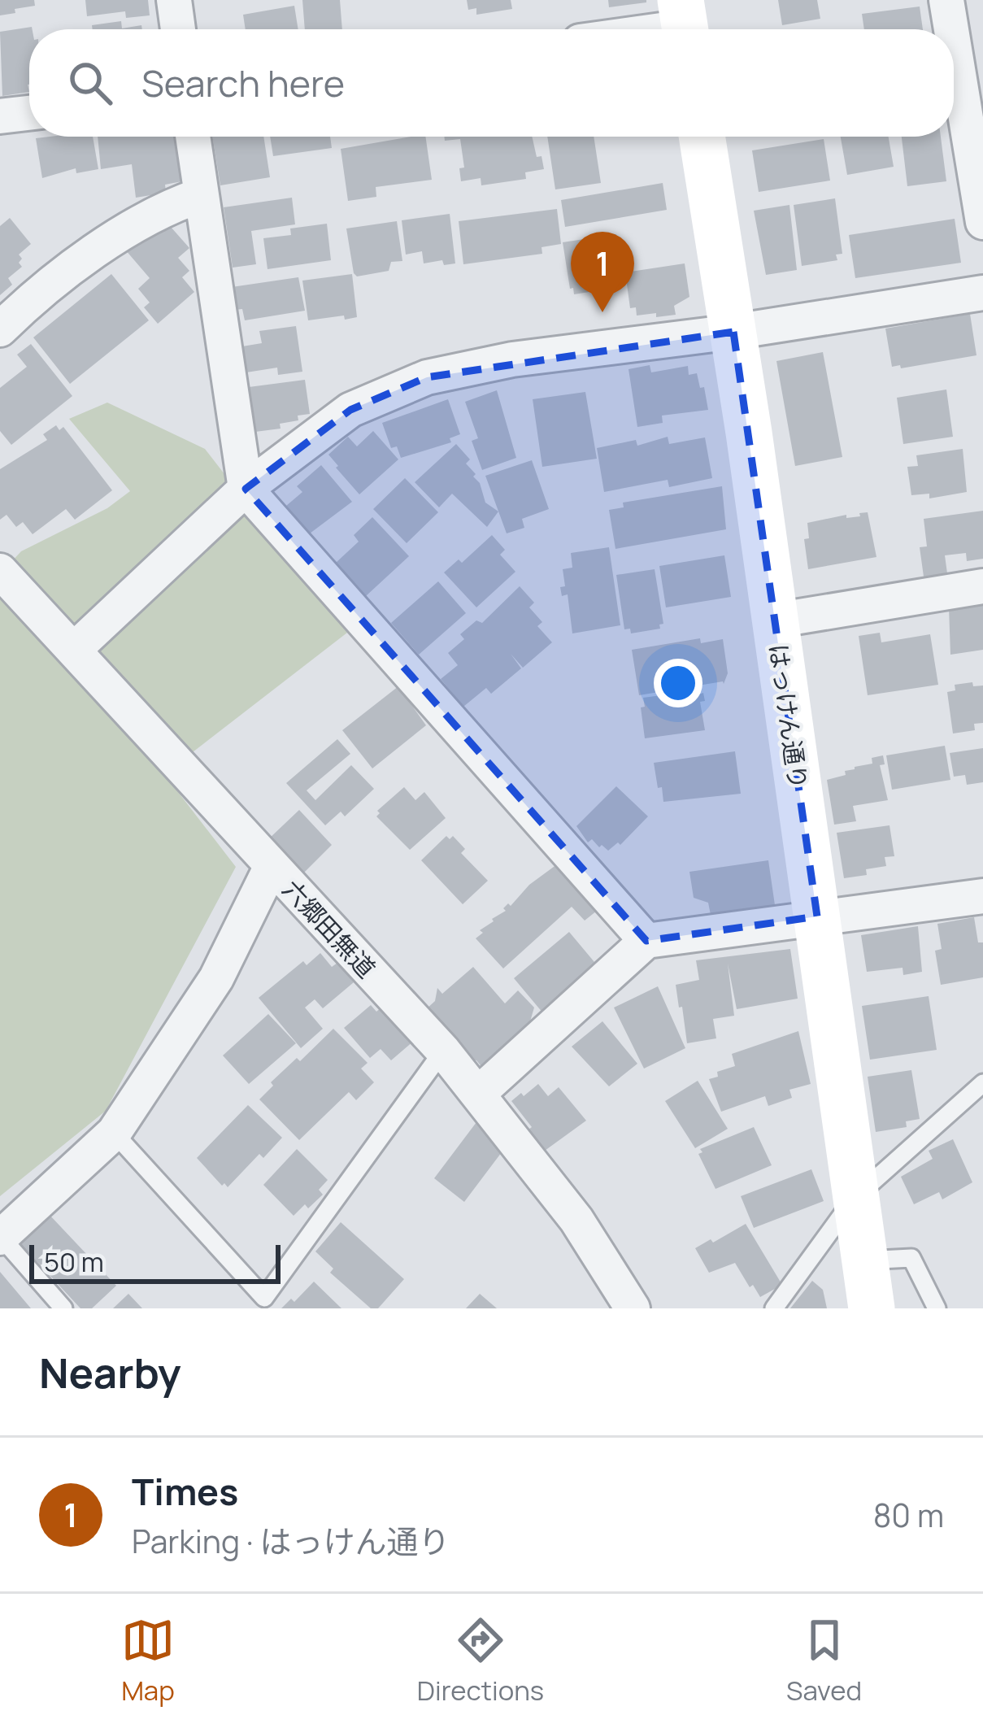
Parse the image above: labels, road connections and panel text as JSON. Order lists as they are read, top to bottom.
{
  "streets": {
    "street": ["はっけん通り", "六郷田無道"]
  },
  "scale_bar": "50 m",
  "page": {
    "search": "Search here",
    "pins": "1",
    "scale": "50 m",
    "heading": "Nearby",
    "list": [
      {
        "mark": "1",
        "name": "Times",
        "note": "Parking · はっけん通り",
        "value": "80 m"
      }
    ],
    "nav": ["Map", "Directions", "Saved"]
  }
}
